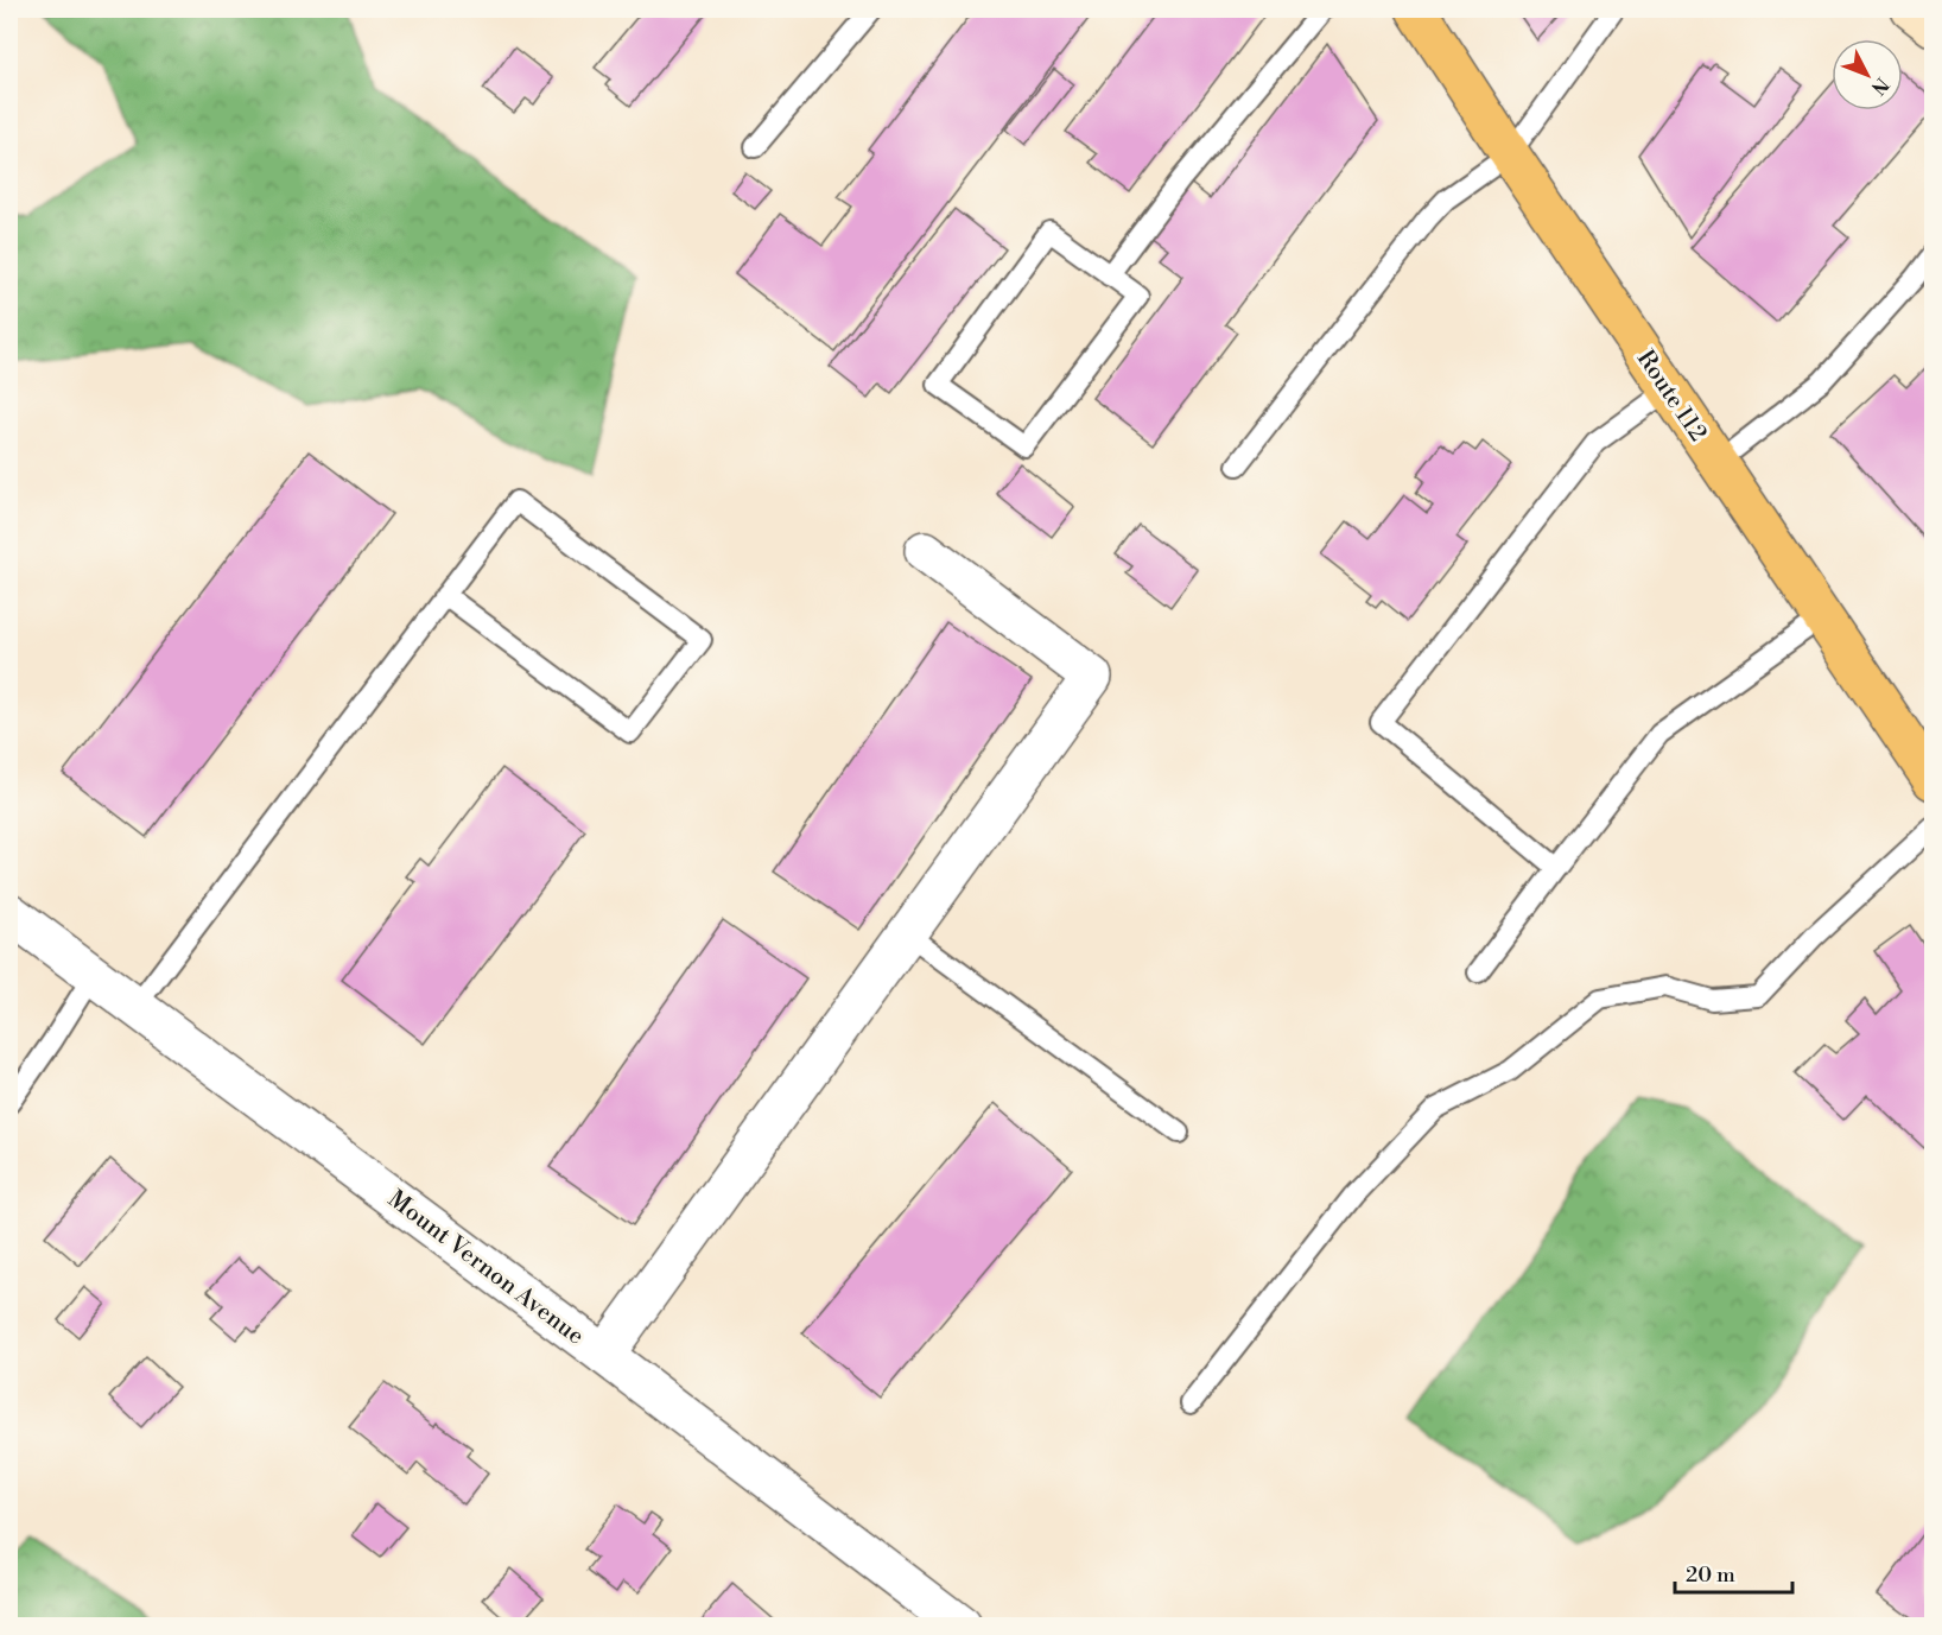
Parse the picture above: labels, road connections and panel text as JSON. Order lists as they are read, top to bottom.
{
  "streets": {
    "main road": ["Route 112"],
    "street": ["Mount Vernon Avenue"]
  },
  "scale_bar": "20 m",
  "north": "bottom right"
}
